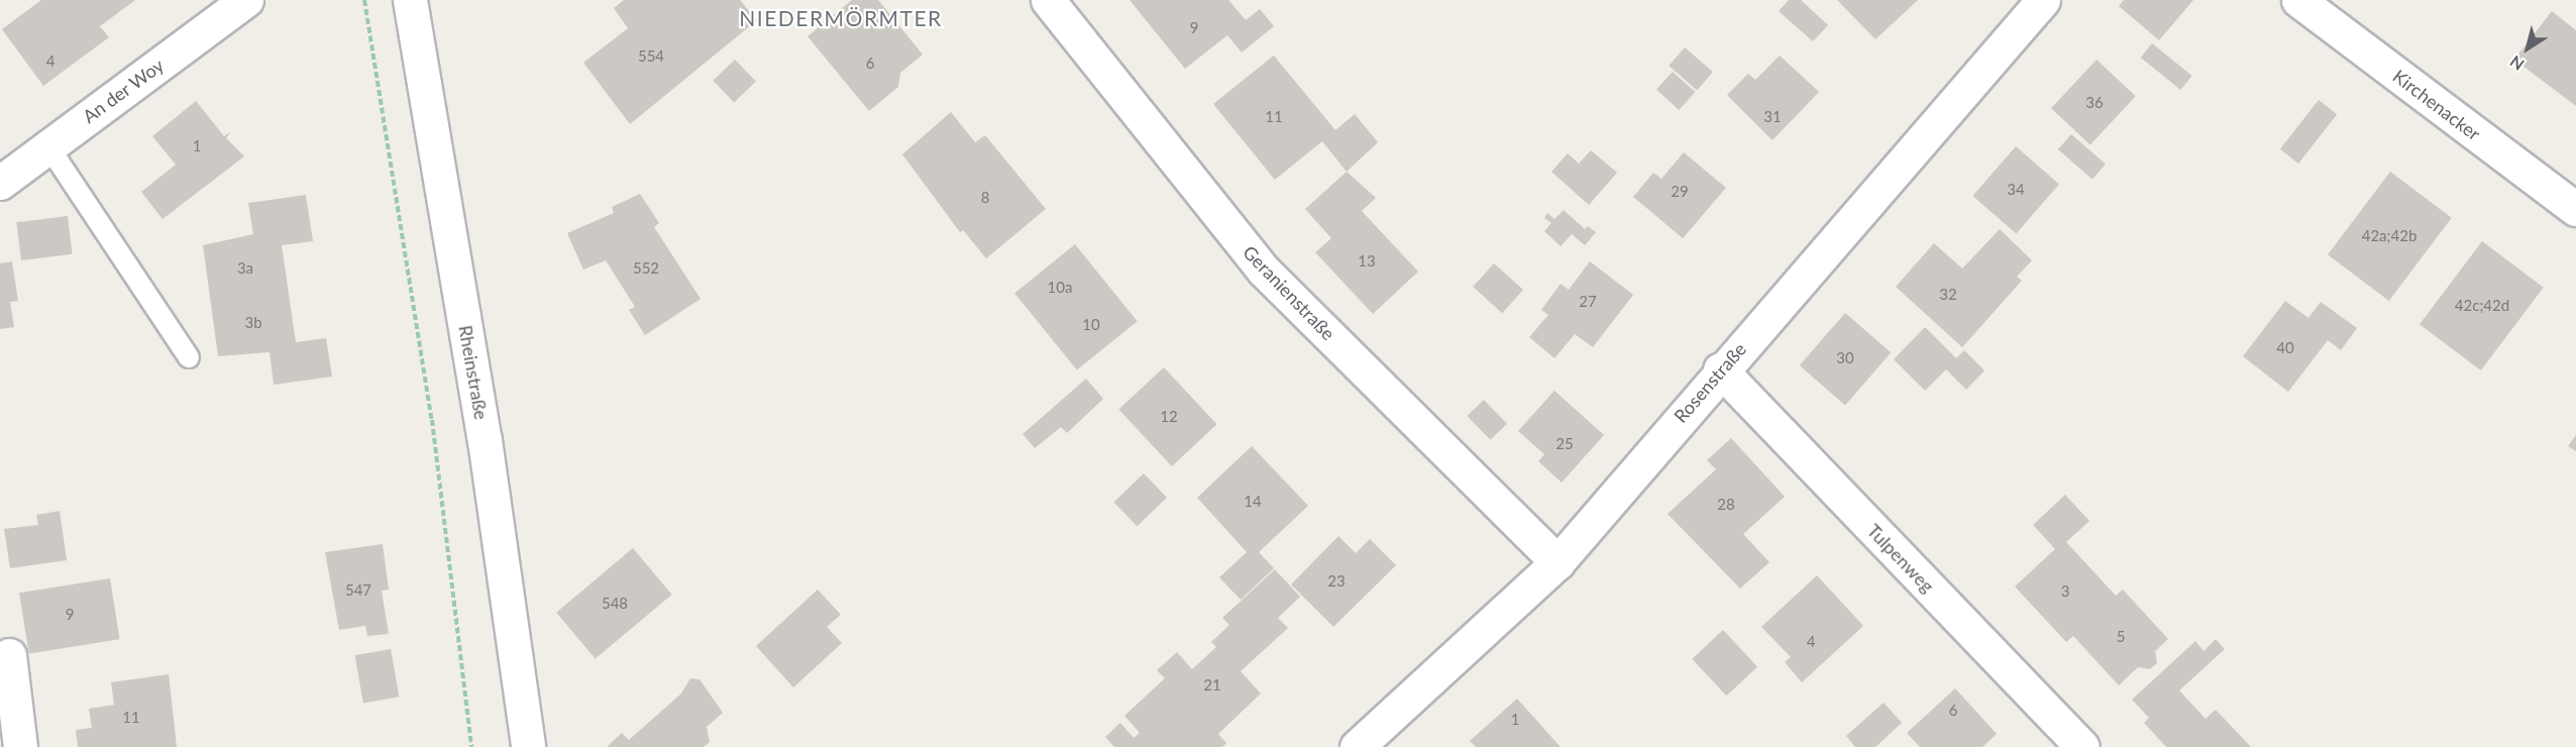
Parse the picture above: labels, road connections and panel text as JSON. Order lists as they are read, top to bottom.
{
  "streets": {
    "street": [
      "An der Woy",
      "Kirchenacker",
      "Geranienstraße",
      "Rheinstraße",
      "Rosenstraße",
      "Tulpenweg"
    ]
  },
  "crossings": [
    ["Geranienstraße", "Rosenstraße"],
    ["Rosenstraße", "Tulpenweg"]
  ],
  "districts": ["NIEDERMÖRMTER"],
  "house_numbers": [
    "9",
    "554",
    "4",
    "6",
    "36",
    "11",
    "31",
    "1",
    "34",
    "29",
    "8",
    "42a;42b",
    "13",
    "3a",
    "552",
    "10a",
    "32",
    "27",
    "42c;42d",
    "3b",
    "10",
    "40",
    "30",
    "12",
    "25",
    "14",
    "28",
    "23",
    "547",
    "3",
    "548",
    "9",
    "5",
    "4",
    "21",
    "6",
    "11",
    "1"
  ],
  "north": "bottom left"
}
